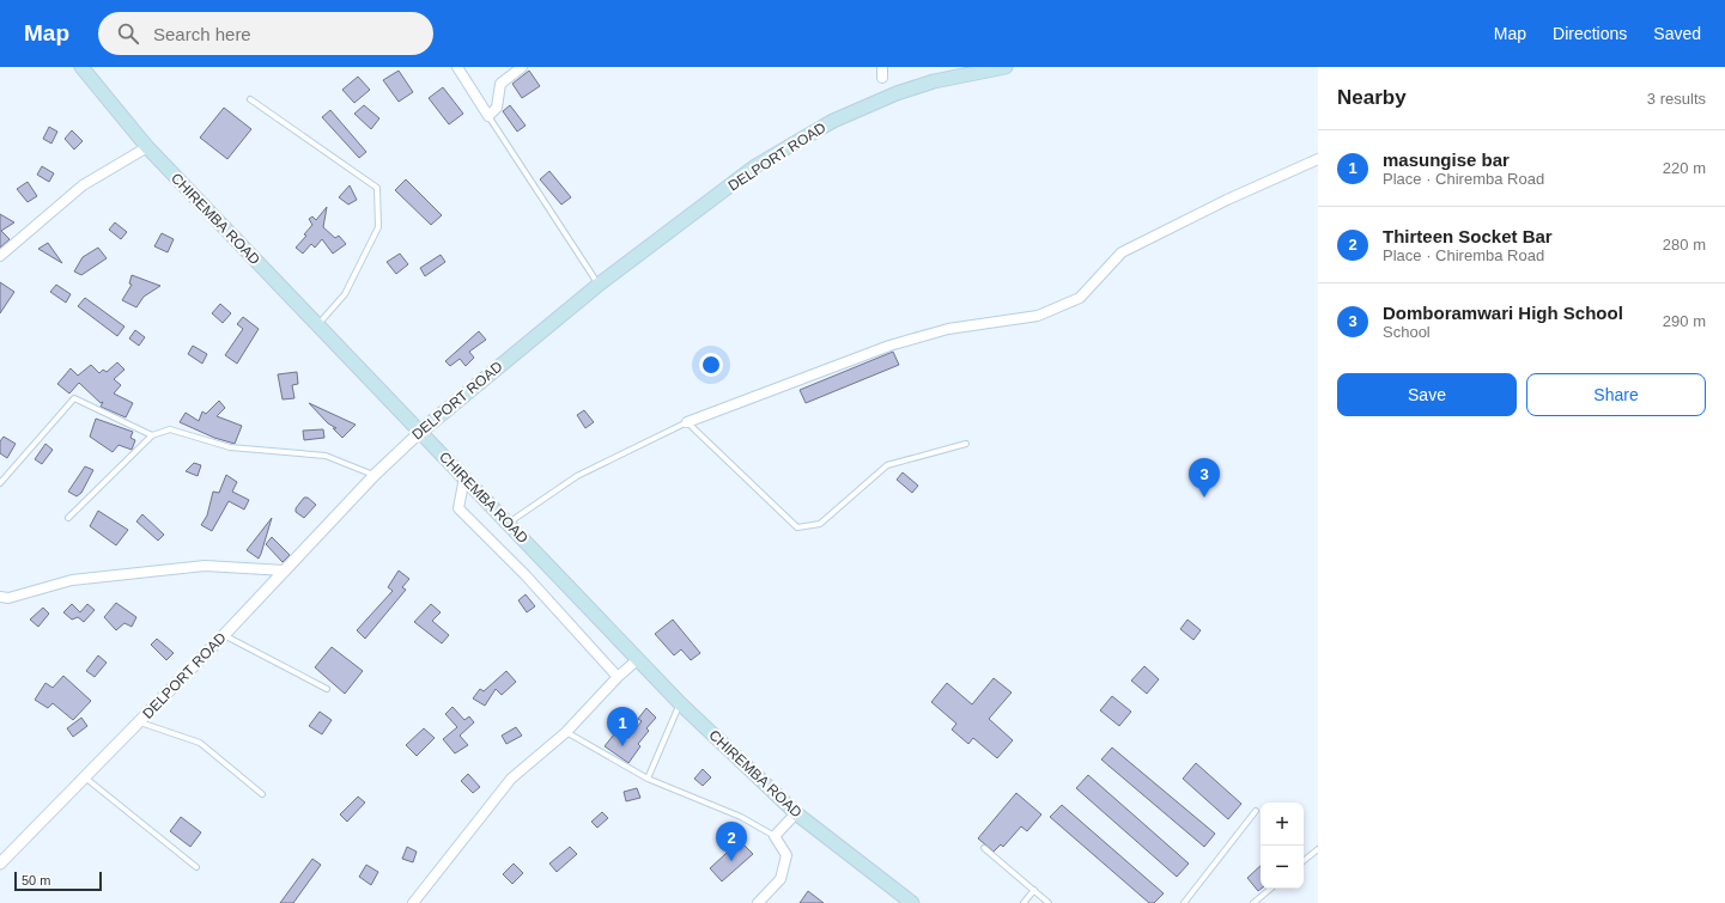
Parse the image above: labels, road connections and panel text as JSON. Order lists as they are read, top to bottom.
{
  "streets": {
    "main road": ["DELPORT ROAD", "CHIREMBA ROAD"]
  },
  "crossings": [
    ["DELPORT ROAD", "CHIREMBA ROAD"]
  ],
  "scale_bar": "50 m",
  "page": {
    "header": "Map",
    "search": "Search here",
    "nav": ["Map", "Directions", "Saved"],
    "heading": ["Nearby", "3 results"],
    "list": [
      {
        "mark": "1",
        "name": "masungise bar",
        "note": "Place · Chiremba Road",
        "value": "220 m"
      },
      {
        "mark": "2",
        "name": "Thirteen Socket Bar",
        "note": "Place · Chiremba Road",
        "value": "280 m"
      },
      {
        "mark": "3",
        "name": "Domboramwari High School",
        "note": "School",
        "value": "290 m"
      }
    ],
    "buttons": ["Save", "Share"],
    "pins": ["3", "1", "2"],
    "map_buttons": ["+", "−"],
    "scale": "50 m"
  }
}
